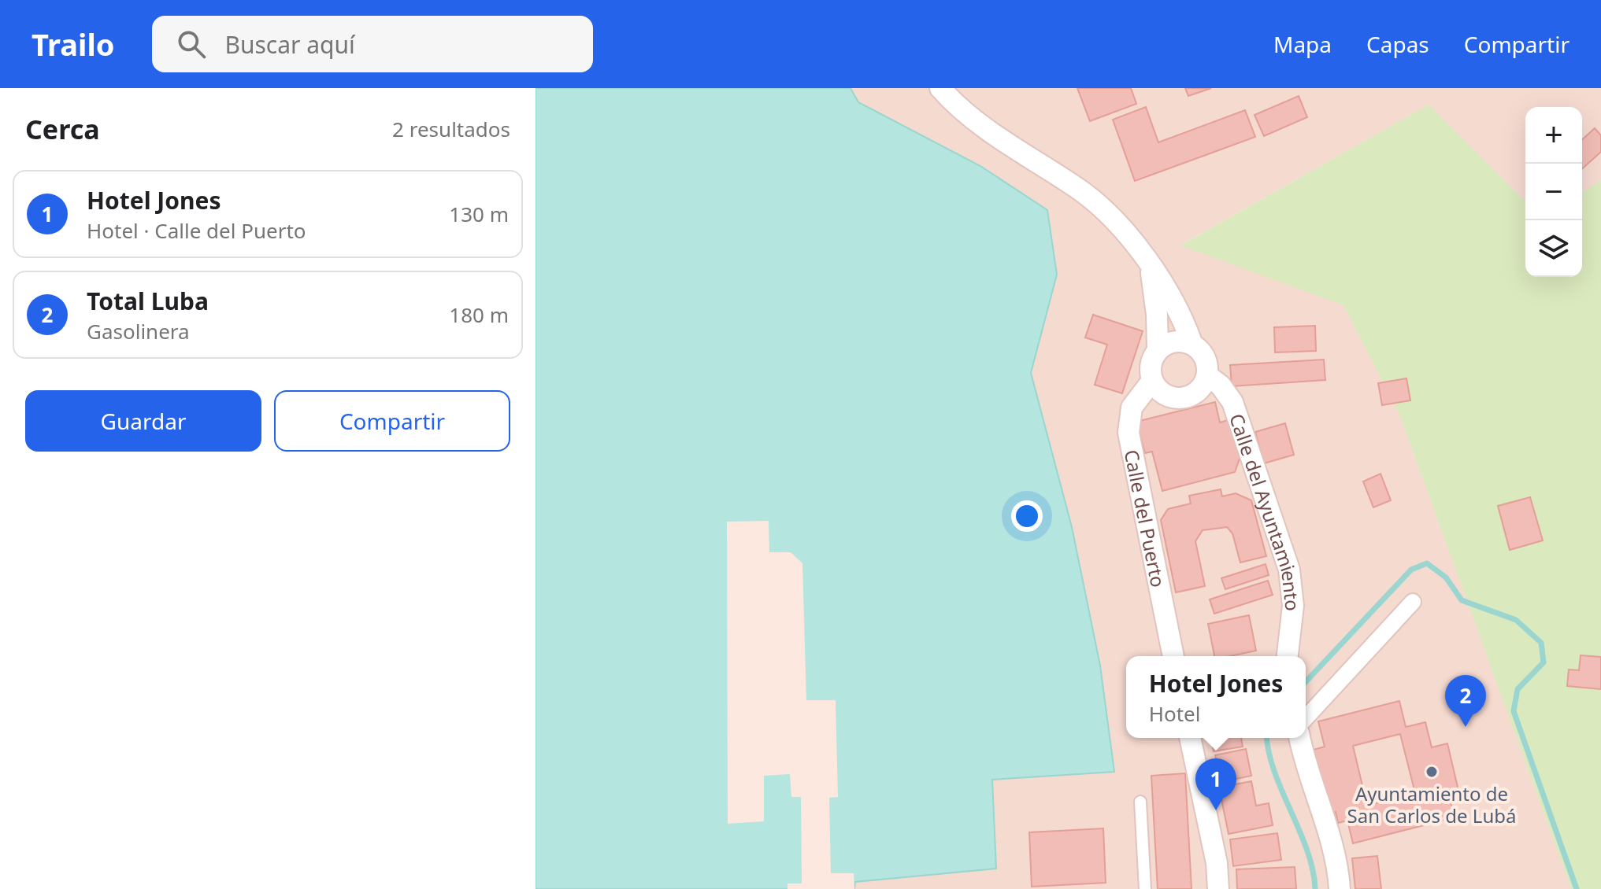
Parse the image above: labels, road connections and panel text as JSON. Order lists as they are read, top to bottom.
{
  "streets": {
    "street": ["Calle del Ayuntamiento", "Calle del Puerto"]
  },
  "crossings": [
    ["Calle del Ayuntamiento", "Calle del Puerto"]
  ],
  "places": ["Ayuntamiento de San Carlos de Lubá"],
  "page": {
    "header": "Trailo",
    "search": "Buscar aquí",
    "nav": ["Mapa", "Capas", "Compartir"],
    "heading": ["Cerca", "2 resultados"],
    "map_buttons": ["+", "−"],
    "list": [
      {
        "mark": "1",
        "name": "Hotel Jones",
        "note": "Hotel · Calle del Puerto",
        "value": "130 m"
      },
      {
        "mark": "2",
        "name": "Total Luba",
        "note": "Gasolinera",
        "value": "180 m"
      }
    ],
    "buttons": ["Guardar", "Compartir"],
    "popup": ["Hotel Jones", "Hotel"],
    "pins": ["2", "1"]
  }
}
